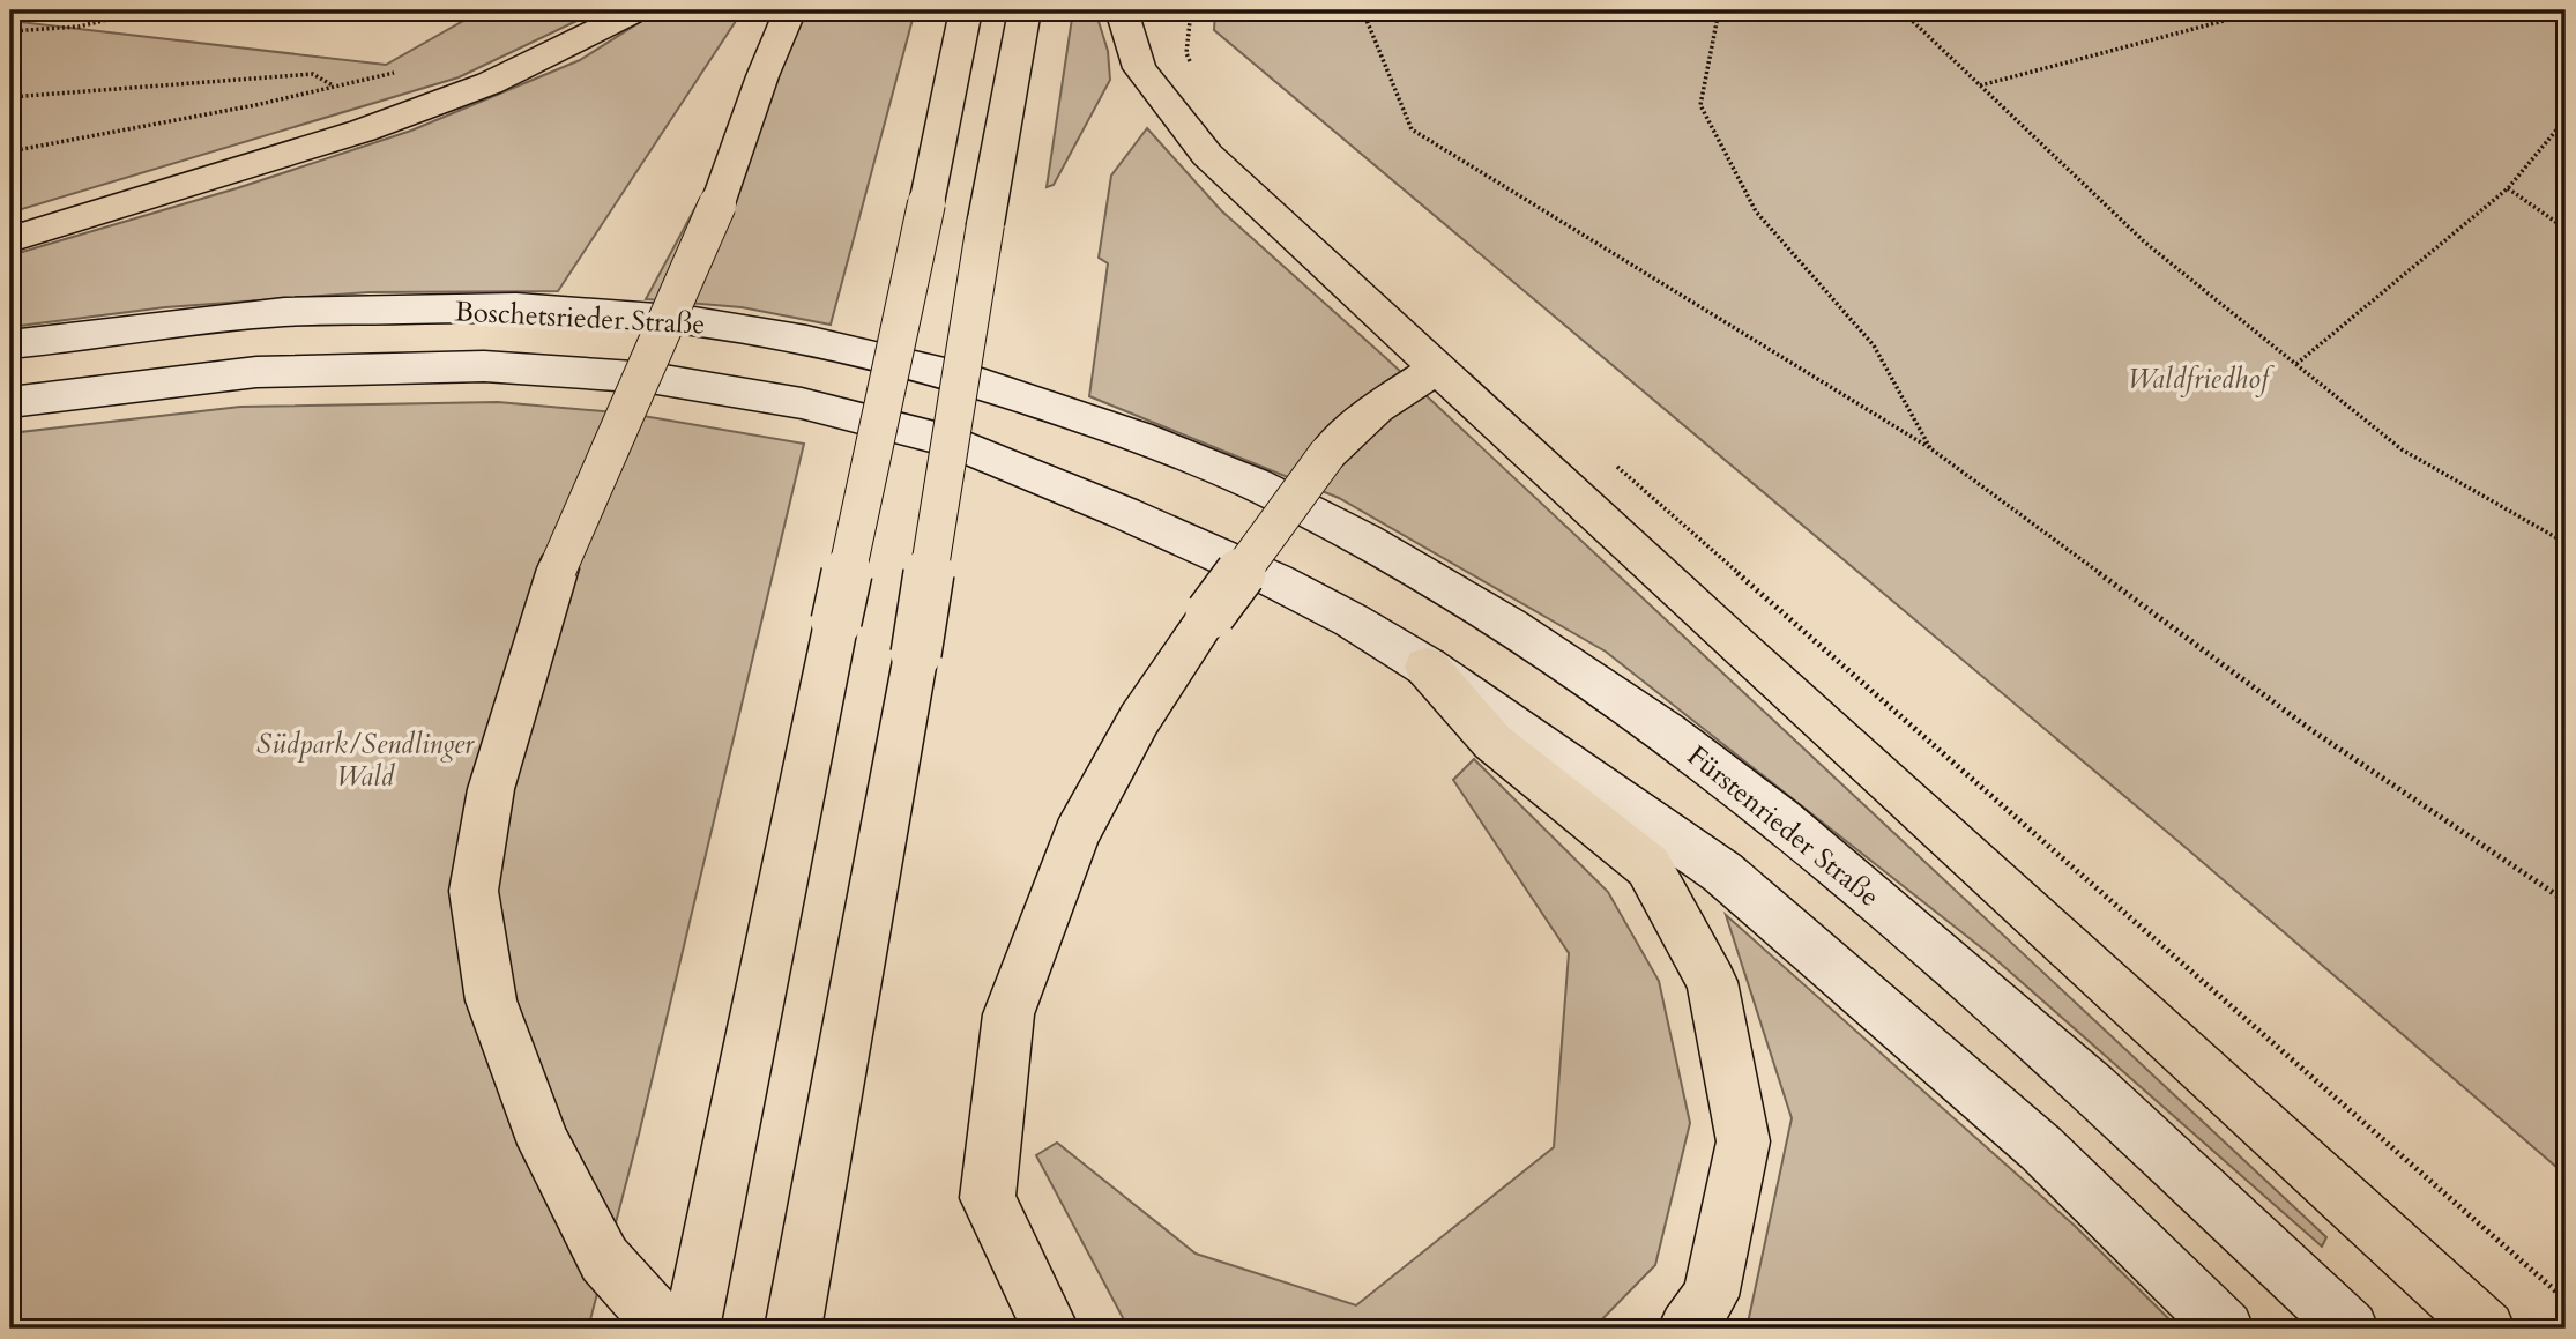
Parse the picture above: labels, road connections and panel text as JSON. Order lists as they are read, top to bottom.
{
  "streets": {
    "main road": ["Boschetsrieder Straße", "Fürstenrieder Straße"]
  },
  "crossings": [
    ["Boschetsrieder Straße", "Fürstenrieder Straße"]
  ],
  "parks": ["Waldfriedhof", "Südpark/Sendlinger Wald"]
}
